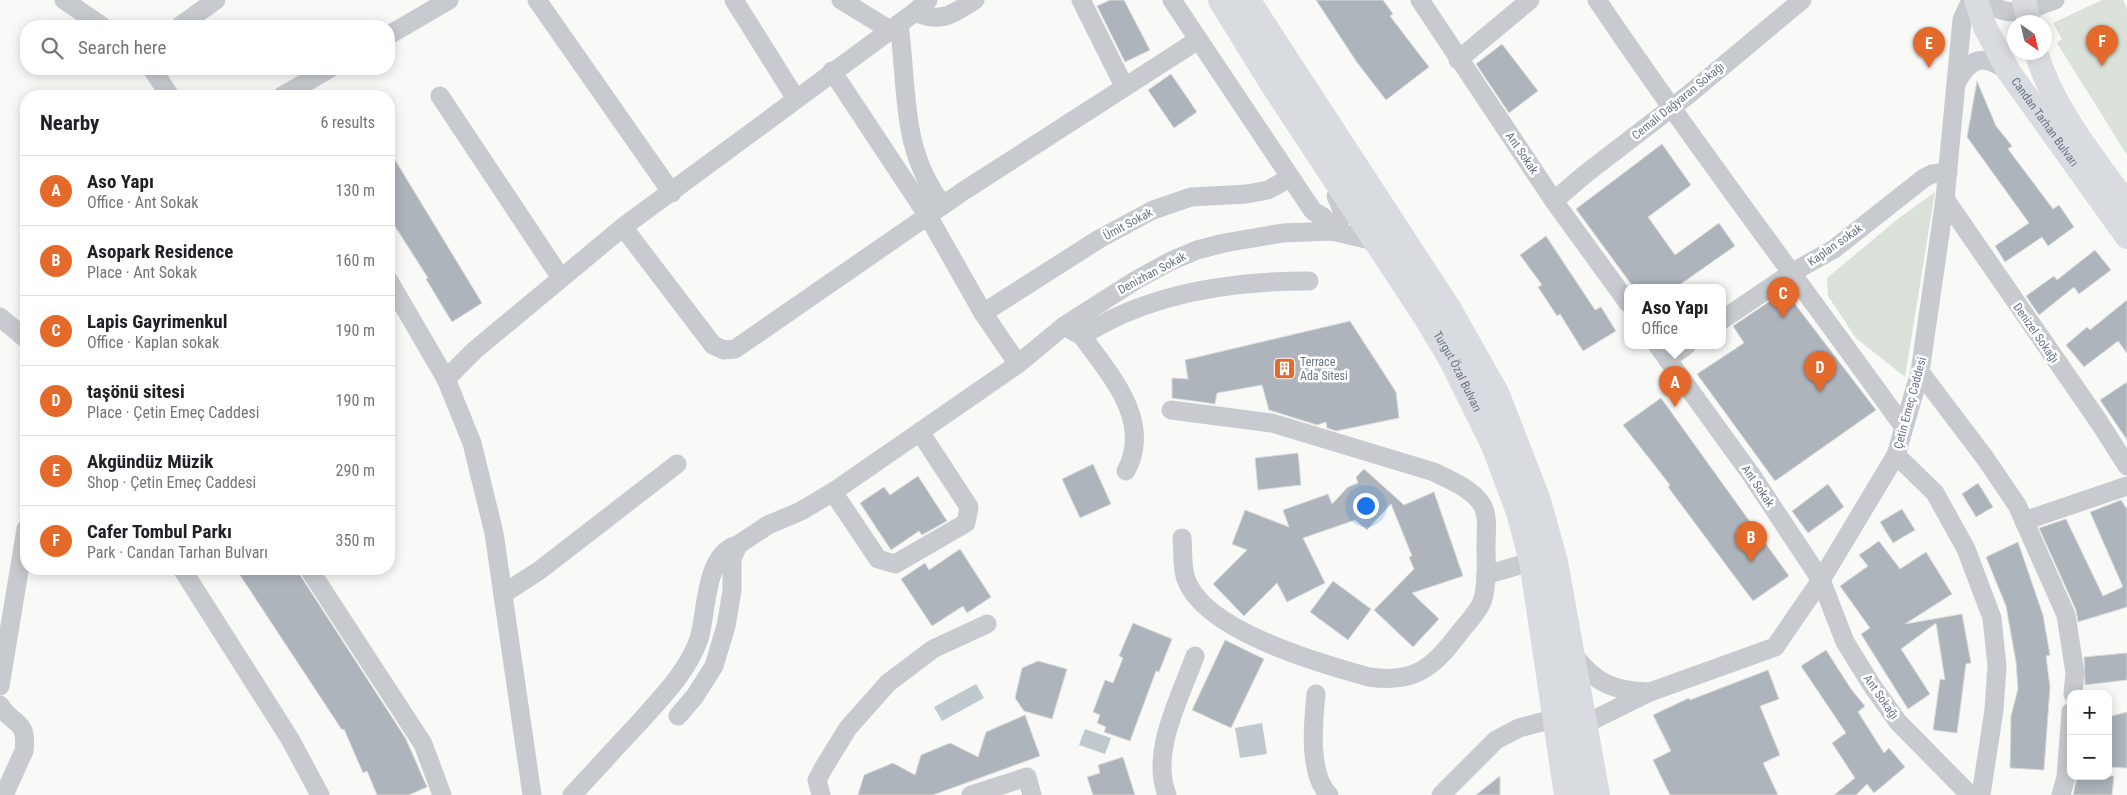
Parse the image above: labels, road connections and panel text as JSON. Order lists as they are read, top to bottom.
{
  "streets": {
    "highway": ["Turgut Özal Bulvarı"],
    "main road": ["Candan Tarhan Bulvarı"],
    "street": [
      "Cemali Dağyaran Sokağı",
      "Ant Sokak",
      "Ümit Sokak",
      "Kaplan sokak",
      "Denizhan Sokak",
      "Denizel Sokağı",
      "Çetin Emeç Caddesi",
      "Ant Sokağı"
    ]
  },
  "crossings": [
    ["Cemali Dağyaran Sokağı", "Ant Sokak"],
    ["Ant Sokak", "Çetin Emeç Caddesi"],
    ["Ant Sokak", "Ant Sokağı"],
    ["Kaplan sokak", "Çetin Emeç Caddesi"],
    ["Denizel Sokağı", "Çetin Emeç Caddesi"],
    ["Turgut Özal Bulvarı", "Çetin Emeç Caddesi"],
    ["Çetin Emeç Caddesi", "Ant Sokağı"]
  ],
  "places": {
    "building": ["Terrace Ada Sitesi"]
  },
  "north": "bottom right",
  "page": {
    "search": "Search here",
    "pins": [
      "F",
      "E",
      "C",
      "D",
      "A",
      "B"
    ],
    "heading": ["Nearby", "6 results"],
    "list": [
      {
        "mark": "A",
        "name": "Aso Yapı",
        "note": "Office · Ant Sokak",
        "value": "130 m"
      },
      {
        "mark": "B",
        "name": "Asopark Residence",
        "note": "Place · Ant Sokak",
        "value": "160 m"
      },
      {
        "mark": "C",
        "name": "Lapis Gayrimenkul",
        "note": "Office · Kaplan sokak",
        "value": "190 m"
      },
      {
        "mark": "D",
        "name": "taşönü sitesi",
        "note": "Place · Çetin Emeç Caddesi",
        "value": "190 m"
      },
      {
        "mark": "E",
        "name": "Akgündüz Müzik",
        "note": "Shop · Çetin Emeç Caddesi",
        "value": "290 m"
      },
      {
        "mark": "F",
        "name": "Cafer Tombul Parkı",
        "note": "Park · Candan Tarhan Bulvarı",
        "value": "350 m"
      }
    ],
    "popup": ["Aso Yapı", "Office"],
    "map_buttons": ["+", "−"]
  }
}
